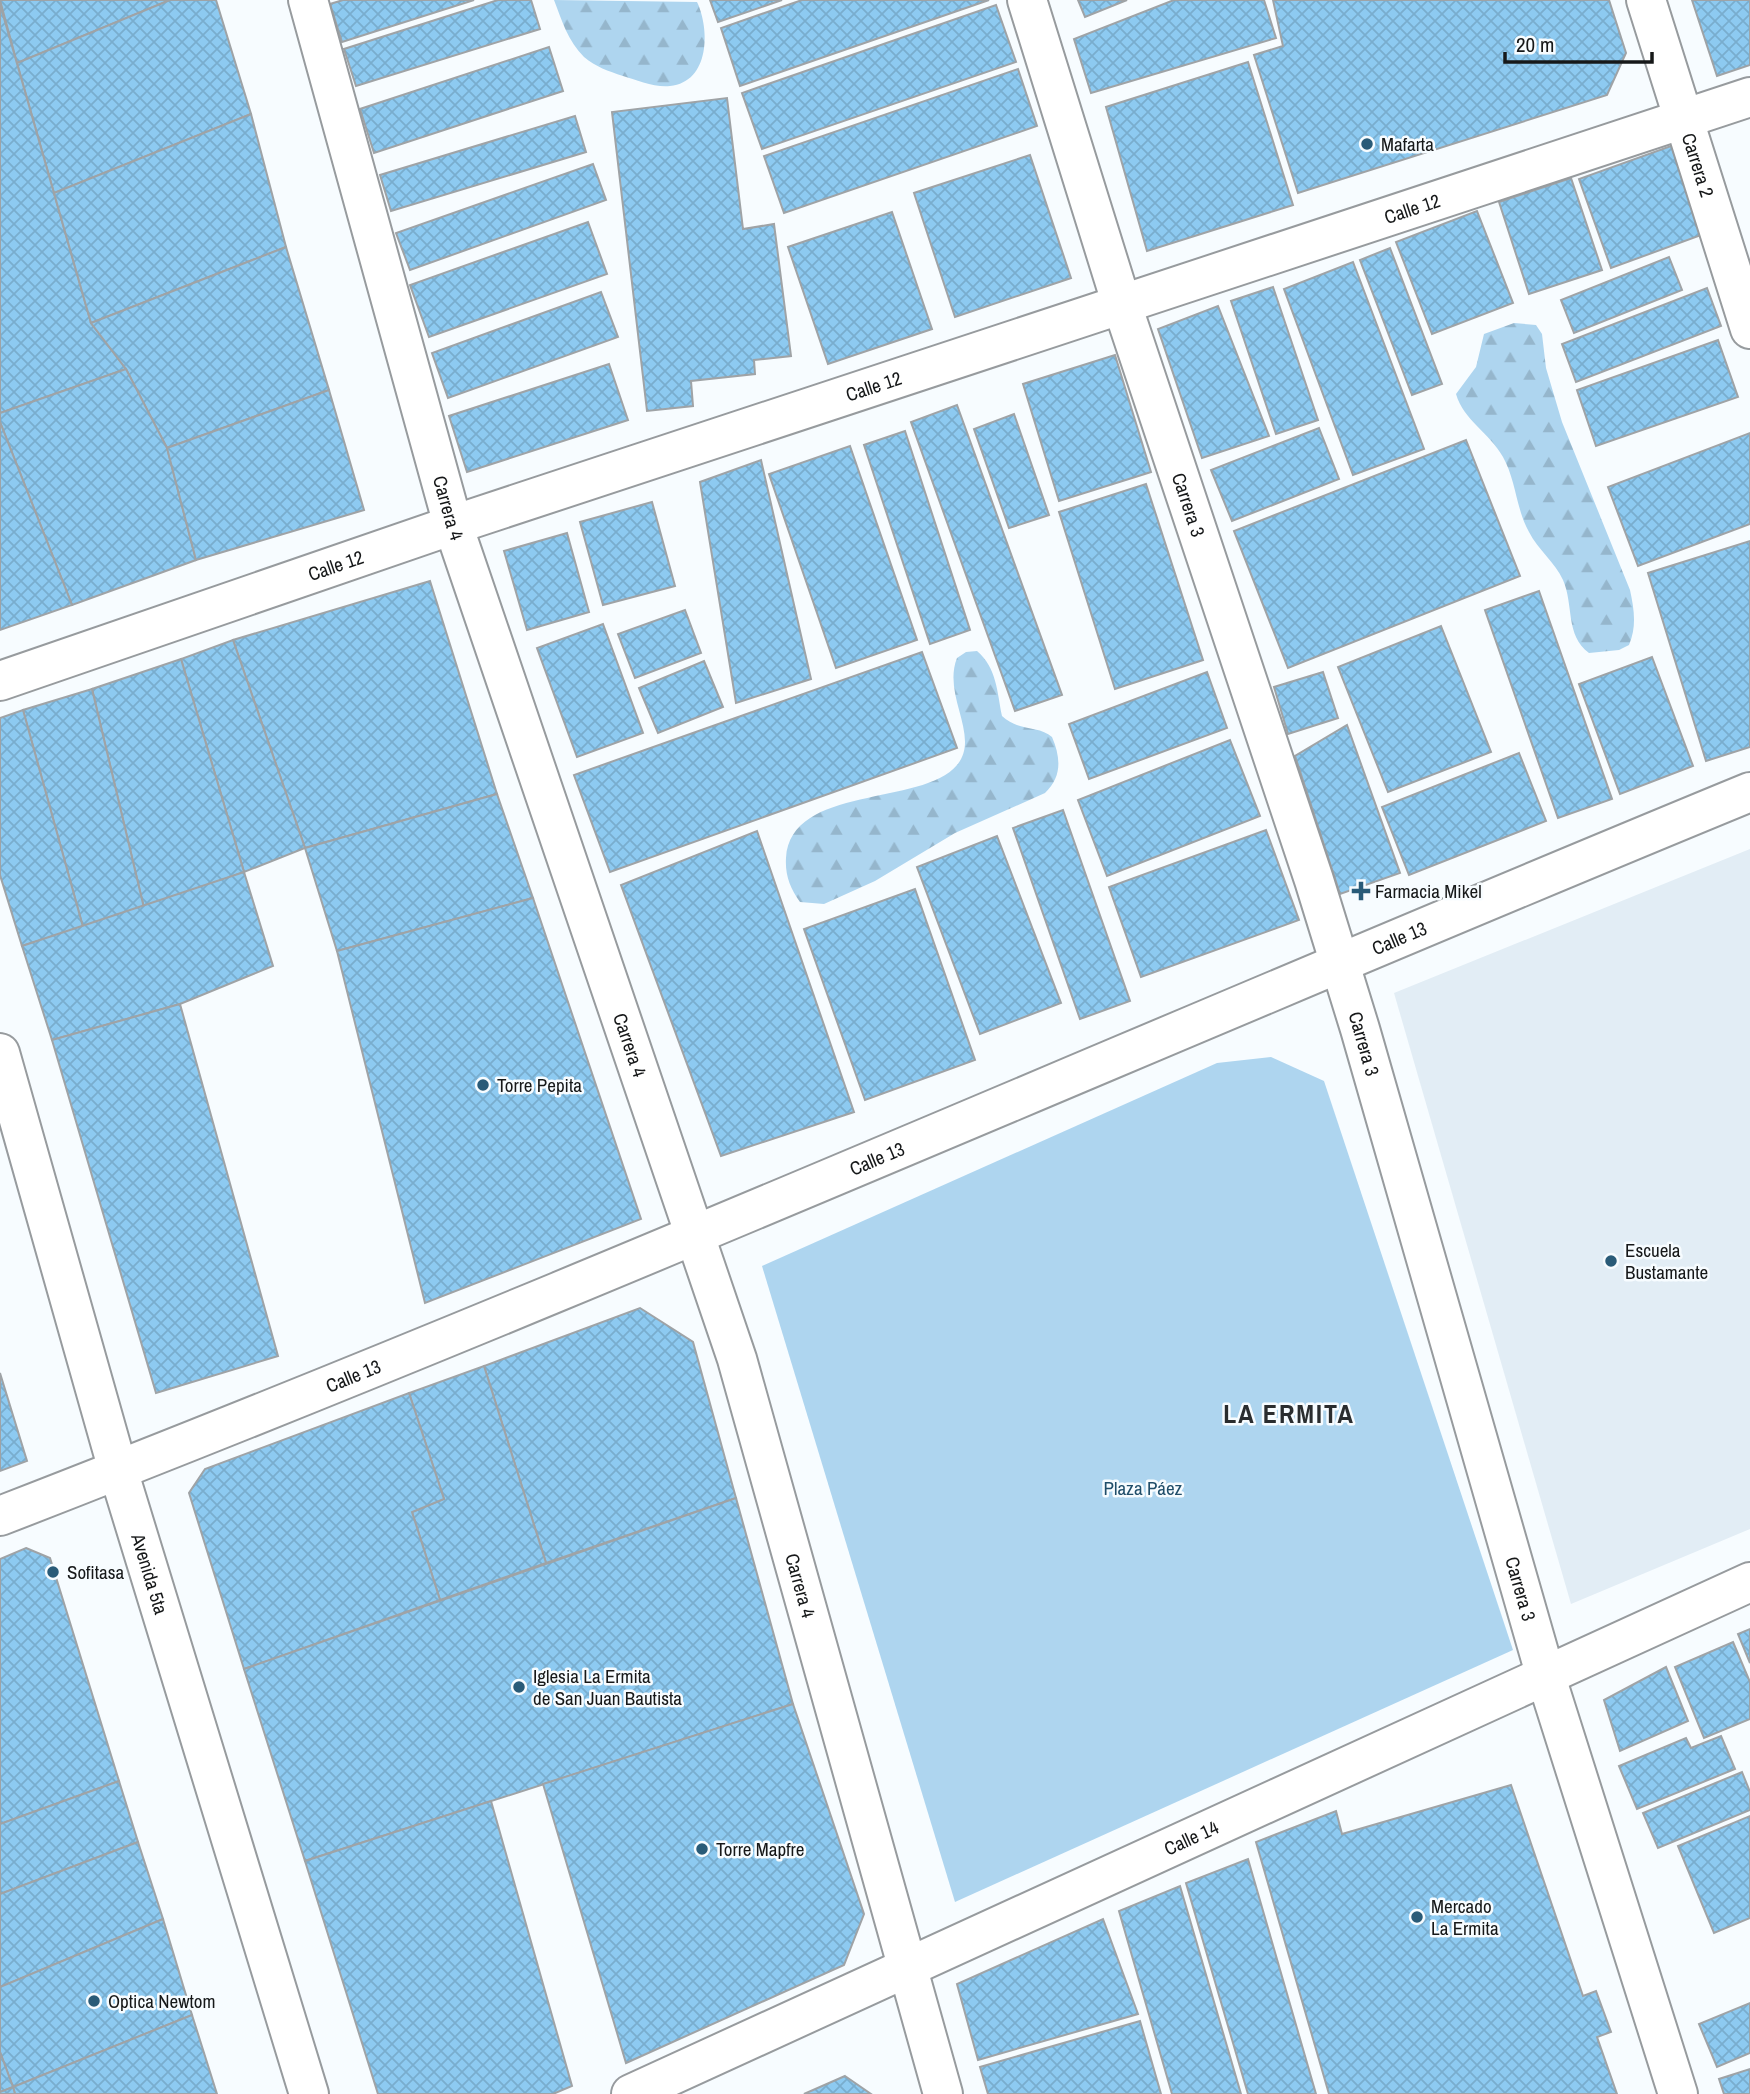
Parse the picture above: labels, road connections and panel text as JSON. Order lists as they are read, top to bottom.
{
  "streets": {
    "street": [
      "Carrera 2",
      "Calle 12",
      "Carrera 3",
      "Carrera 4",
      "Calle 13",
      "Avenida 5ta",
      "Calle 14"
    ]
  },
  "crossings": [
    ["Carrera 2", "Calle 12"],
    ["Calle 12", "Carrera 3"],
    ["Calle 12", "Carrera 4"],
    ["Carrera 3", "Calle 13"],
    ["Carrera 3", "Calle 14"],
    ["Carrera 4", "Calle 13"],
    ["Carrera 4", "Calle 14"],
    ["Calle 13", "Avenida 5ta"]
  ],
  "districts": ["LA ERMITA"],
  "parks": ["Plaza Páez"],
  "places": {
    "other": [
      "Mafarta",
      "Torre Pepita",
      "Escuela Bustamante",
      "Sofitasa",
      "Iglesia La Ermita de San Juan Bautista",
      "Torre Mapfre",
      "Mercado La Ermita",
      "Optica Newtom"
    ],
    "health": ["Farmacia Mikel"]
  },
  "scale_bar": "20 m"
}
